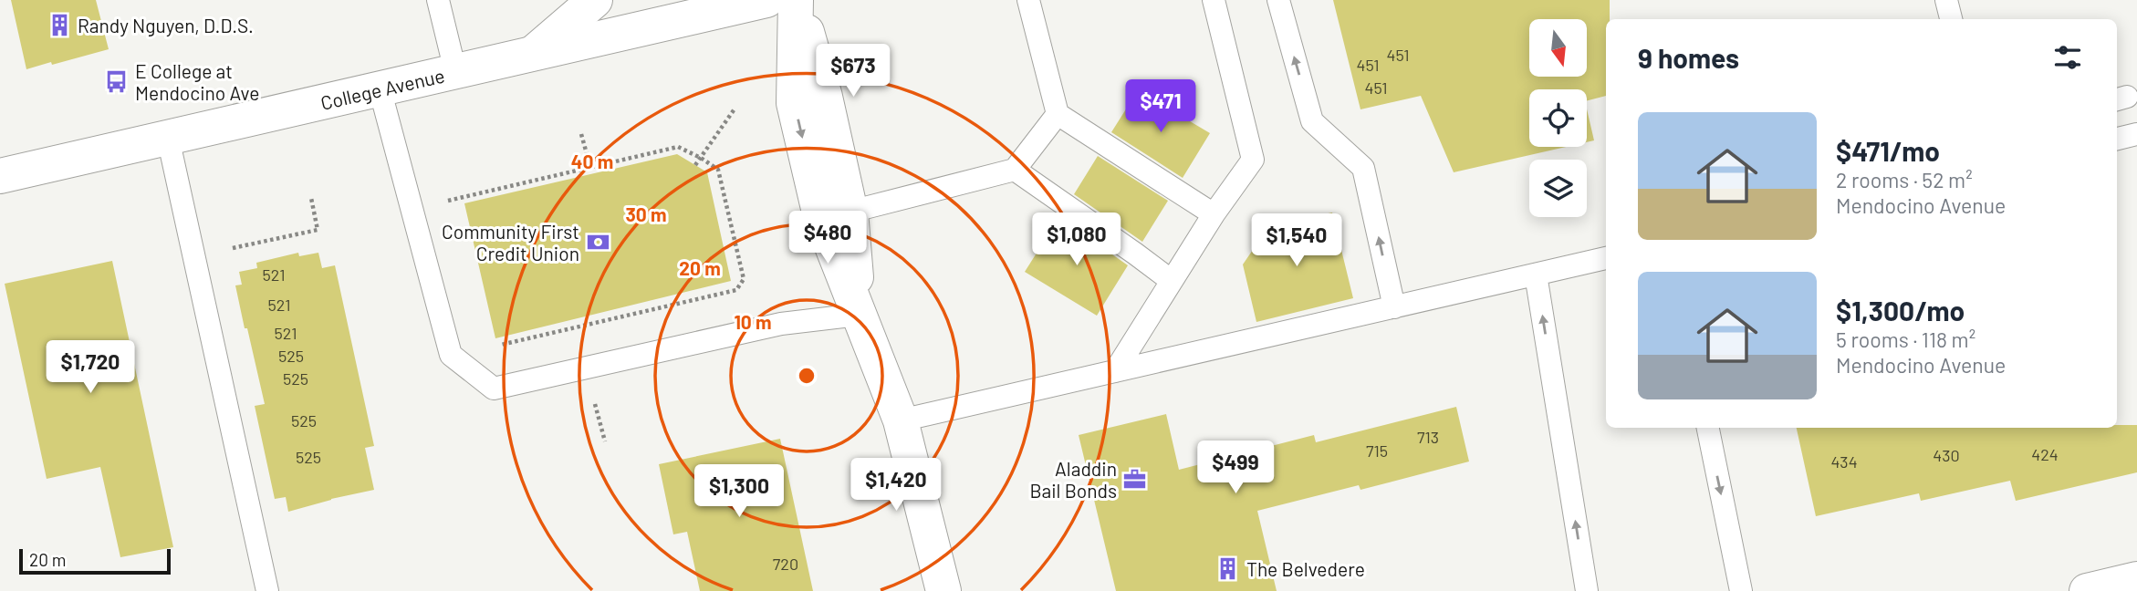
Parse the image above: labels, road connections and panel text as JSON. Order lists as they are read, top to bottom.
{
  "streets": {
    "main road": ["College Avenue"]
  },
  "places": {
    "building": ["Randy Nguyen, D.D.S.", "The Belvedere"],
    "bus stop": ["E College at Mendocino Ave"],
    "bank": ["Community First Credit Union"],
    "office": ["Aladdin Bail Bonds"]
  },
  "house_numbers": [
    "451",
    "451",
    "451",
    "521",
    "521",
    "521",
    "525",
    "525",
    "525",
    "713",
    "715",
    "424",
    "430",
    "525",
    "434",
    "720"
  ],
  "scale_bar": "20 m",
  "north": "bottom",
  "page": {
    "heading": "9 homes",
    "price": [
      "$673",
      "$471",
      "$480",
      "$1,080",
      "$1,540",
      "$1,720",
      "$499",
      "$1,420",
      "$1,300"
    ],
    "list": [
      {
        "name": "$471/mo",
        "note": "2 rooms · 52 m² · Mendocino Avenue"
      },
      {
        "name": "$1,300/mo",
        "note": "5 rooms · 118 m² · Mendocino Avenue"
      }
    ],
    "scale": "20 m"
  },
  "rings": [
    "40 m",
    "30 m",
    "20 m",
    "10 m"
  ]
}
